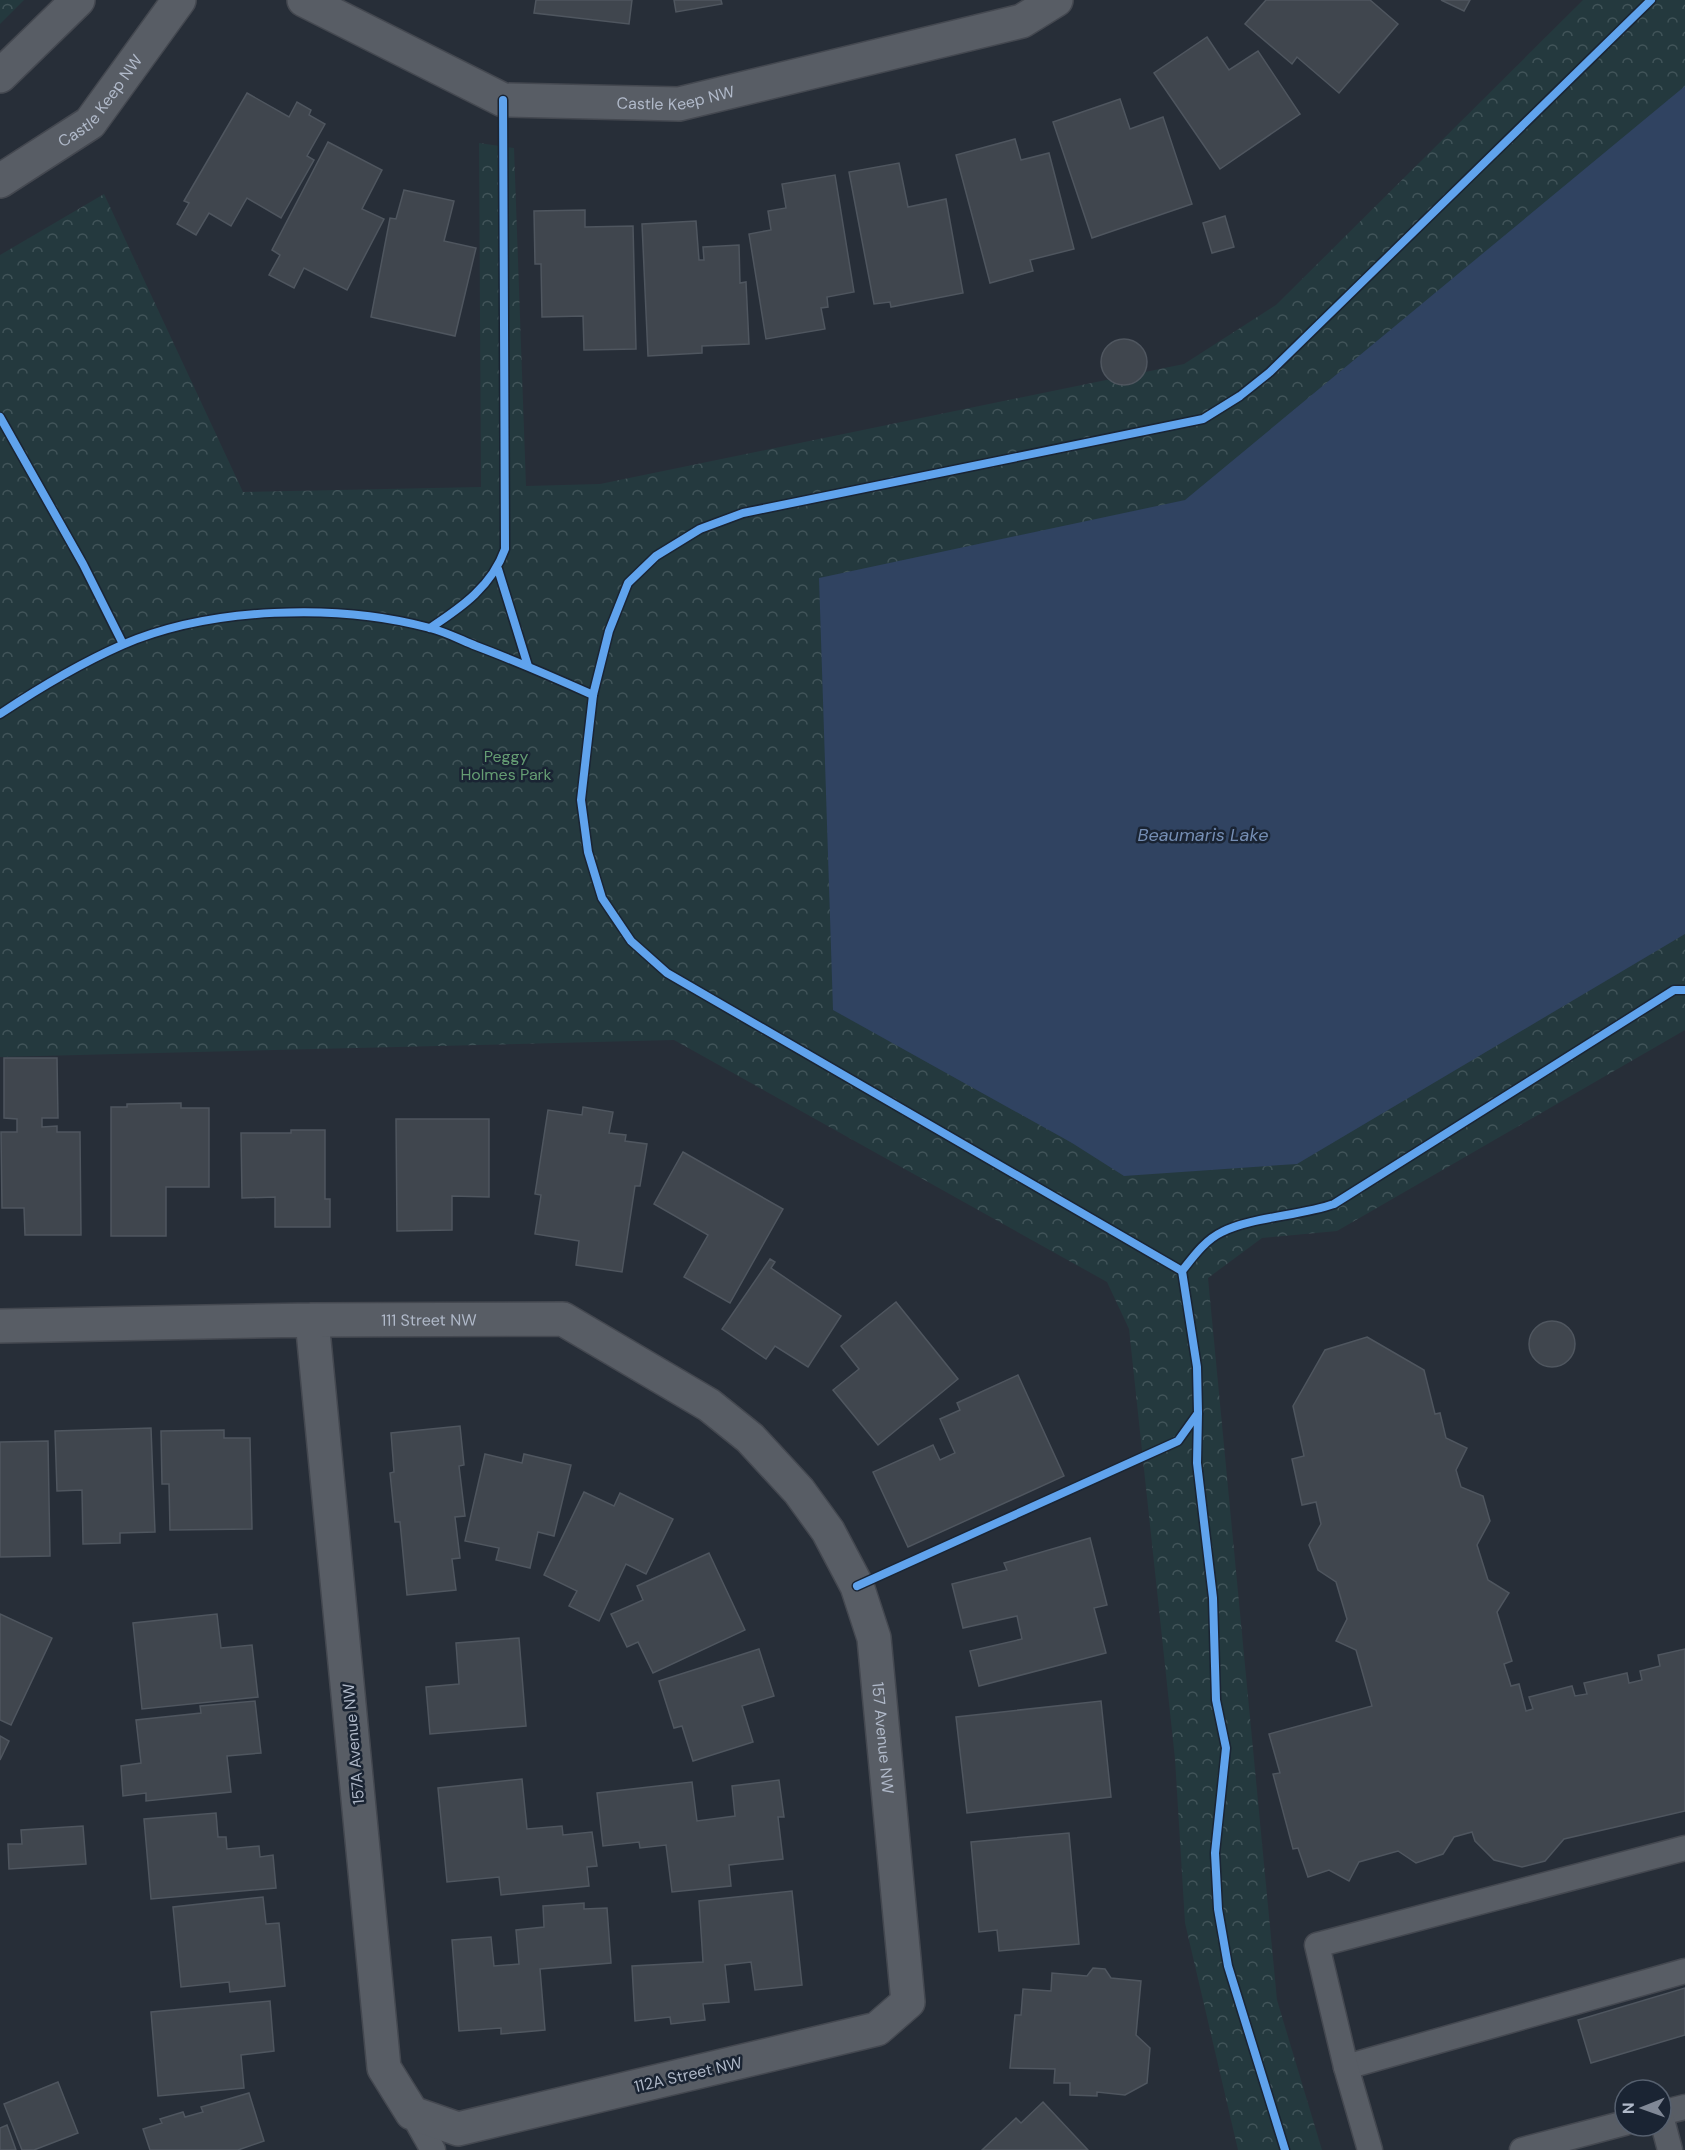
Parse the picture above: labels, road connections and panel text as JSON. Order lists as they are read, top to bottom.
{
  "streets": {
    "street": [
      "Castle Keep NW",
      "111 Street NW",
      "157 Avenue NW",
      "157A Avenue NW",
      "112A Street NW"
    ]
  },
  "crossings": [
    ["111 Street NW", "157 Avenue NW"],
    ["111 Street NW", "157A Avenue NW"],
    ["157 Avenue NW", "112A Street NW"],
    ["157A Avenue NW", "112A Street NW"]
  ],
  "water": ["Beaumaris Lake"],
  "parks": ["Peggy Holmes Park"],
  "north": "left"
}
